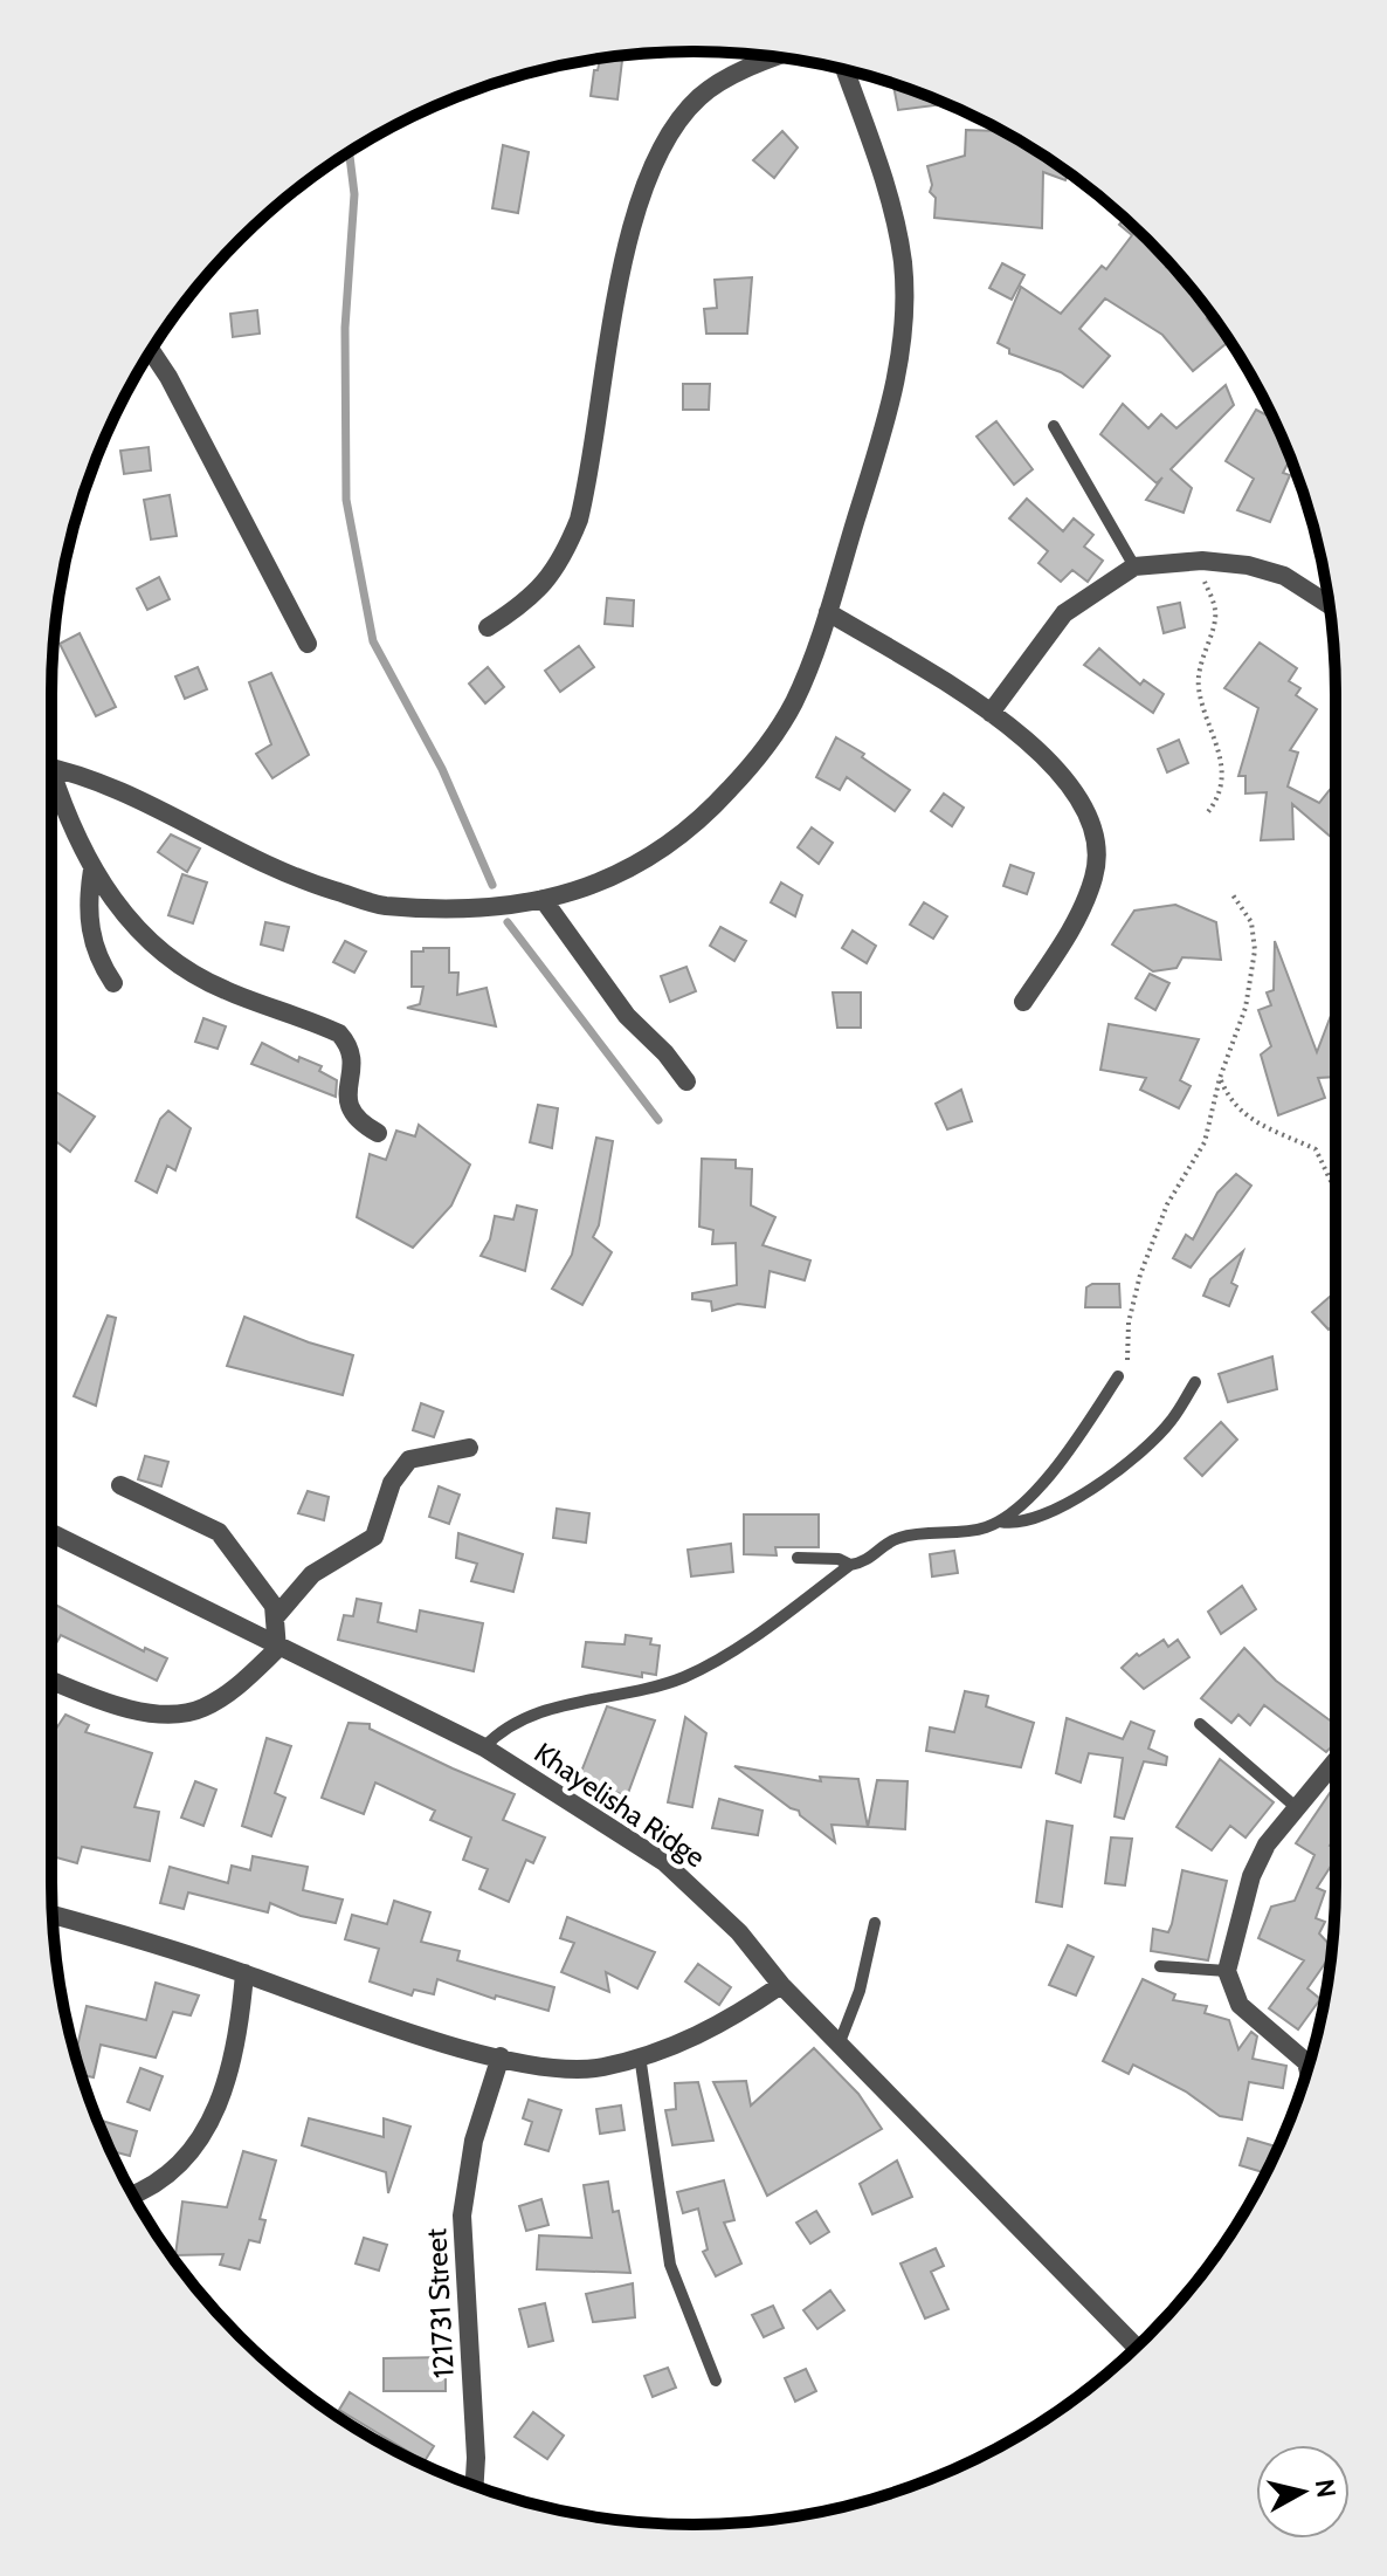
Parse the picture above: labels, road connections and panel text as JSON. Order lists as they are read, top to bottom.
{
  "streets": {
    "street": ["Khayelisha Ridge", "121731 Street"]
  },
  "north": "right"
}
